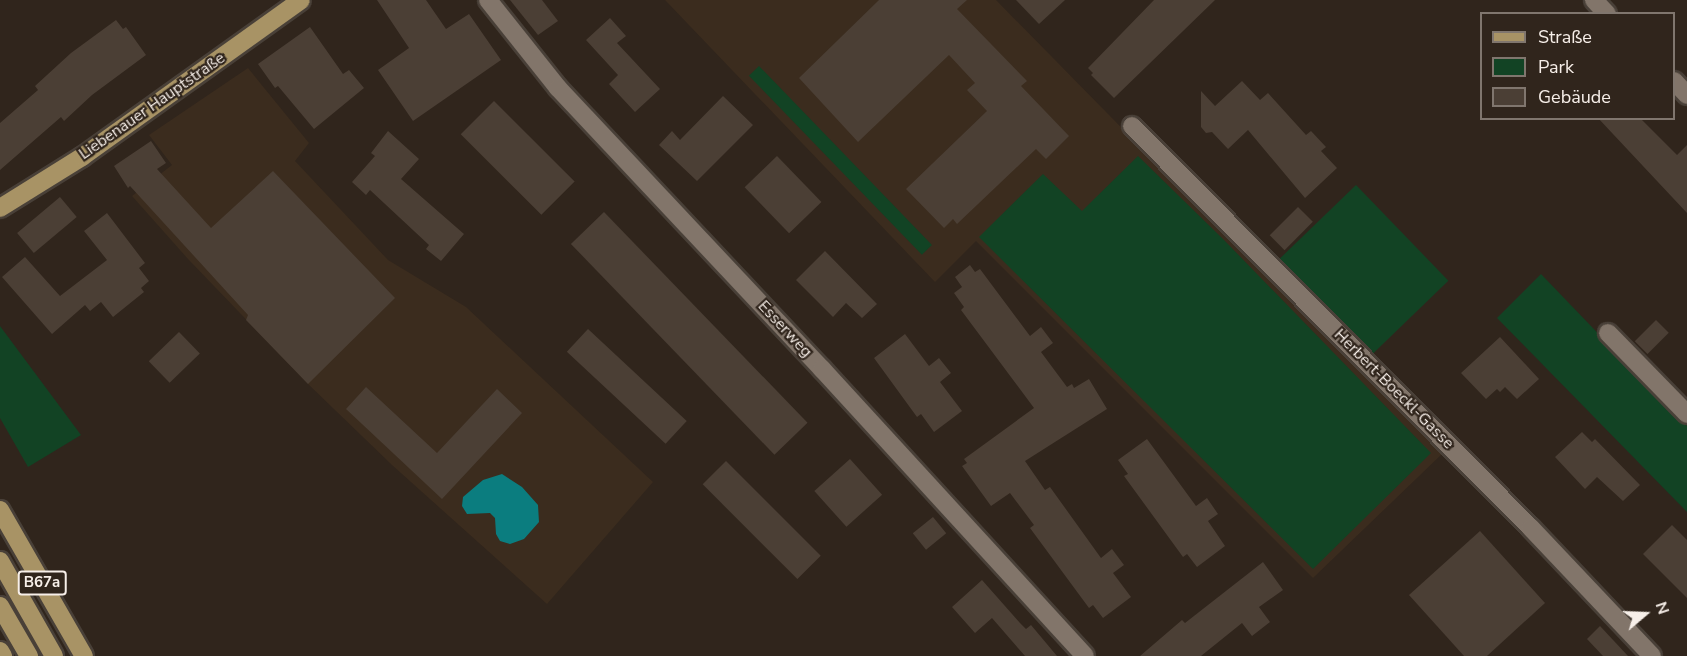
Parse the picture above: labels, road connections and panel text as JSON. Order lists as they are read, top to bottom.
{
  "streets": {
    "main road": ["Liebenauer Hauptstraße", "B67a"],
    "street": ["Esserweg", "Herbert-Boeckl-Gasse"]
  },
  "legend": ["Straße", "Park", "Gebäude"],
  "north": "right"
}
